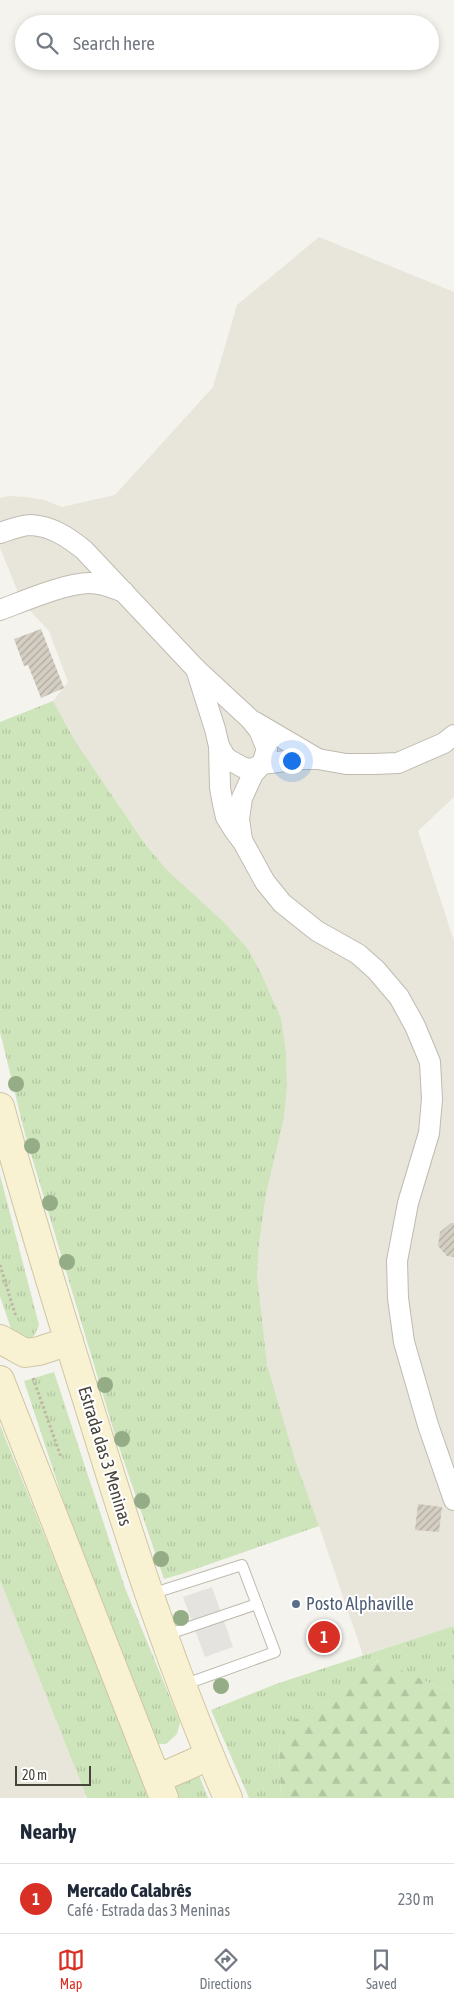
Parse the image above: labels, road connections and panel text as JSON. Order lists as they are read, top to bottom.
{
  "streets": {
    "main road": ["Estrada das 3 Meninas"]
  },
  "places": ["Posto Alphaville"],
  "scale_bar": "20 m",
  "page": {
    "search": "Search here",
    "pins": "1",
    "scale": "20 m",
    "heading": "Nearby",
    "list": [
      {
        "mark": "1",
        "name": "Mercado Calabrês",
        "note": "Café · Estrada das 3 Meninas",
        "value": "230 m"
      }
    ],
    "nav": ["Map", "Directions", "Saved"]
  }
}
